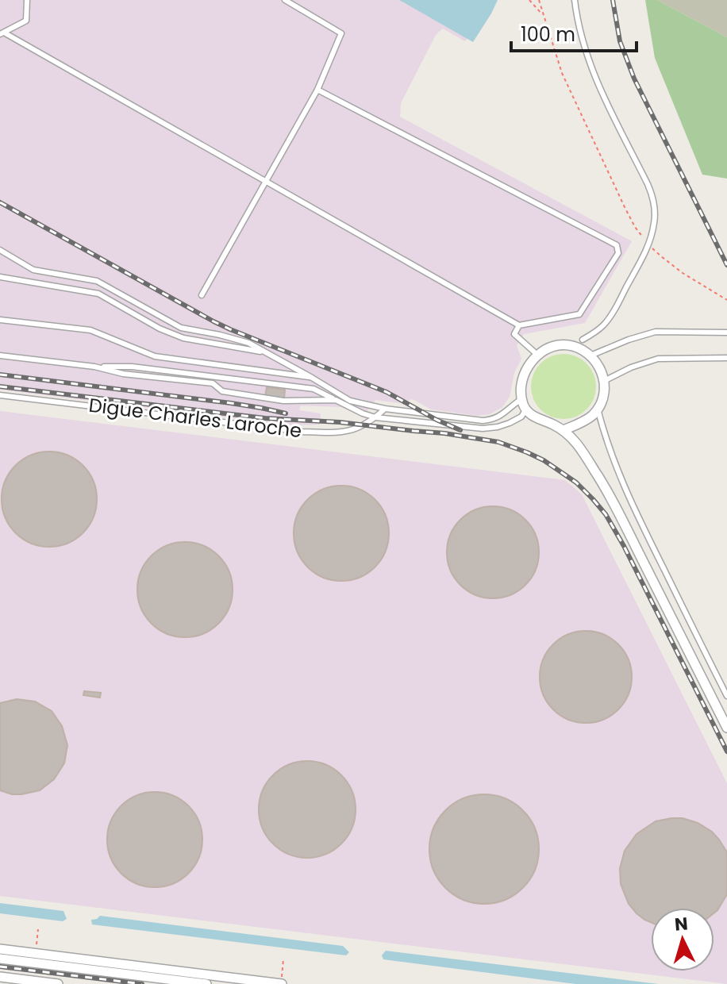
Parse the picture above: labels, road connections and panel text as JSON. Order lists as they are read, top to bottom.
{
  "streets": {
    "lane": ["Digue Charles Laroche"]
  },
  "scale_bar": "100 m",
  "north": "top"
}
